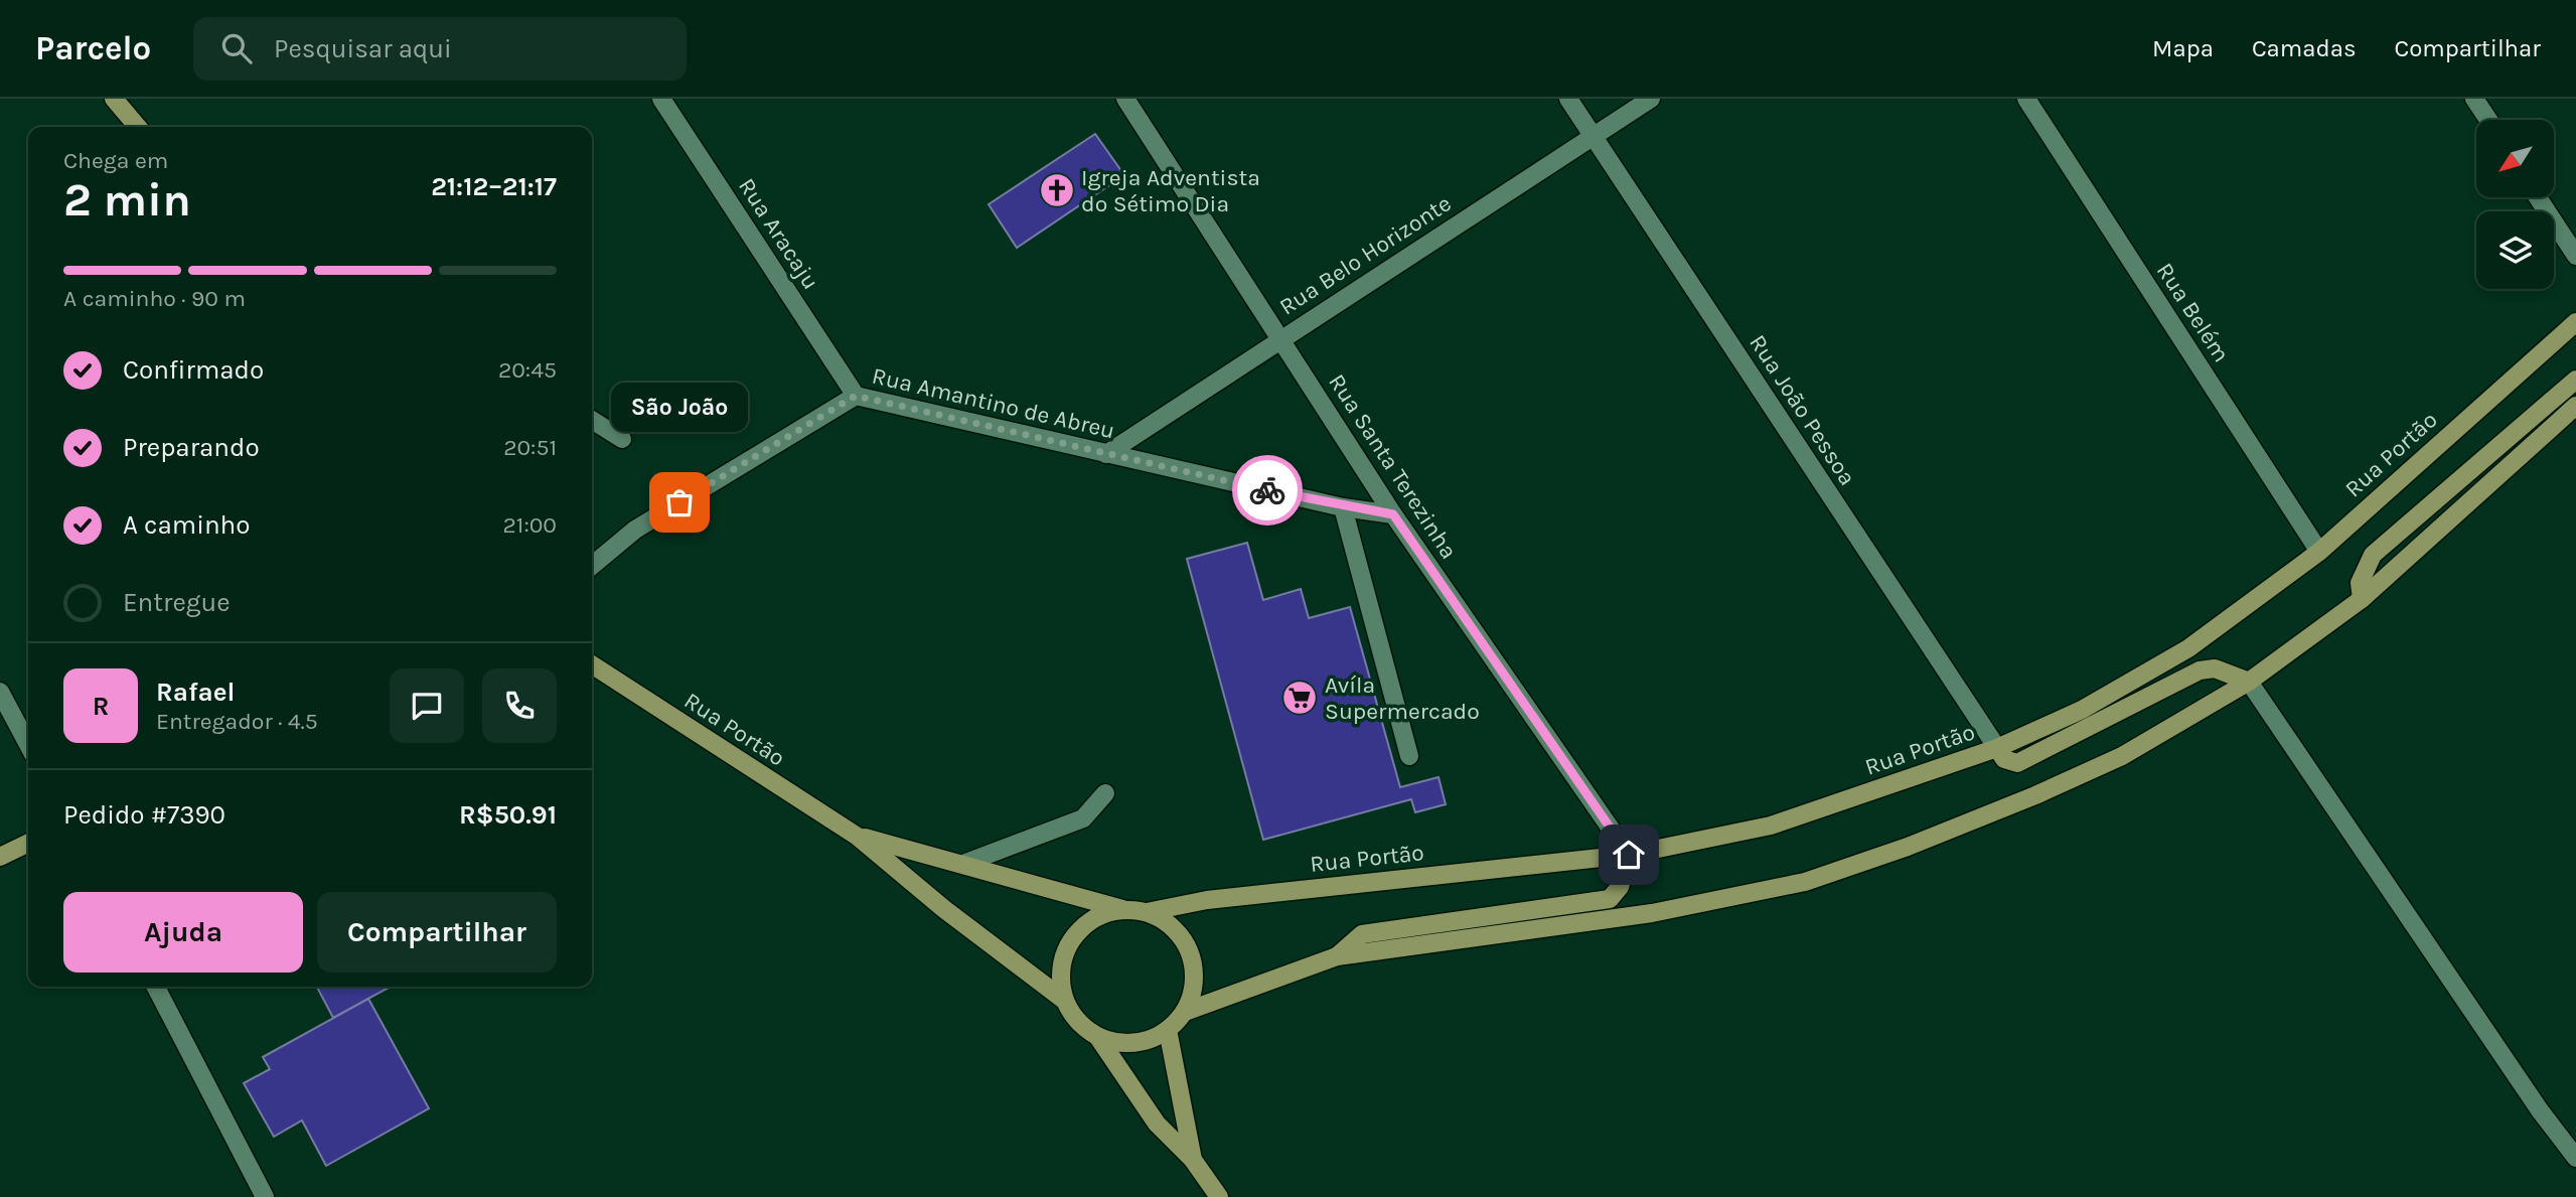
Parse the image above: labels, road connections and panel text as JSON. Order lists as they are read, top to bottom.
{
  "streets": {
    "main road": ["Rua Portão"],
    "street": [
      "Rua Aracaju",
      "Rua Belo Horizonte",
      "Rua Belém",
      "Rua Amantino de Abreu",
      "Rua João Pessoa",
      "Rua Santa Terezinha"
    ]
  },
  "crossings": [
    ["Rua Aracaju", "Rua Amantino de Abreu"],
    ["Rua Belo Horizonte", "Rua Amantino de Abreu"],
    ["Rua Belo Horizonte", "Rua João Pessoa"],
    ["Rua Belo Horizonte", "Rua Santa Terezinha"],
    ["Rua Belém", "Rua Portão"],
    ["Rua Amantino de Abreu", "Rua Santa Terezinha"],
    ["Rua João Pessoa", "Rua Portão"],
    ["Rua Portão", "Rua Santa Terezinha"]
  ],
  "places": {
    "church": ["Igreja Adventista do Sétimo Dia"],
    "other": ["São João"],
    "supermarket": ["Avíla Supermercado"]
  },
  "north": "bottom left",
  "page": {
    "header": "Parcelo",
    "search": "Pesquisar aqui",
    "nav": ["Mapa", "Camadas", "Compartilhar"],
    "heading": ["2 min", "Chega em", "21:12–21:17"],
    "panel": [
      "Rafael",
      "Entregador · 4.5",
      "Pedido #7390",
      "R$50.91"
    ],
    "bar": "A caminho · 90 m",
    "list": [
      ["Confirmado", "20:45"],
      ["Preparando", "20:51"],
      ["A caminho", "21:00"],
      "Entregue"
    ],
    "bubble": "São João",
    "round": "R",
    "buttons": ["Ajuda", "Compartilhar"]
  }
}
